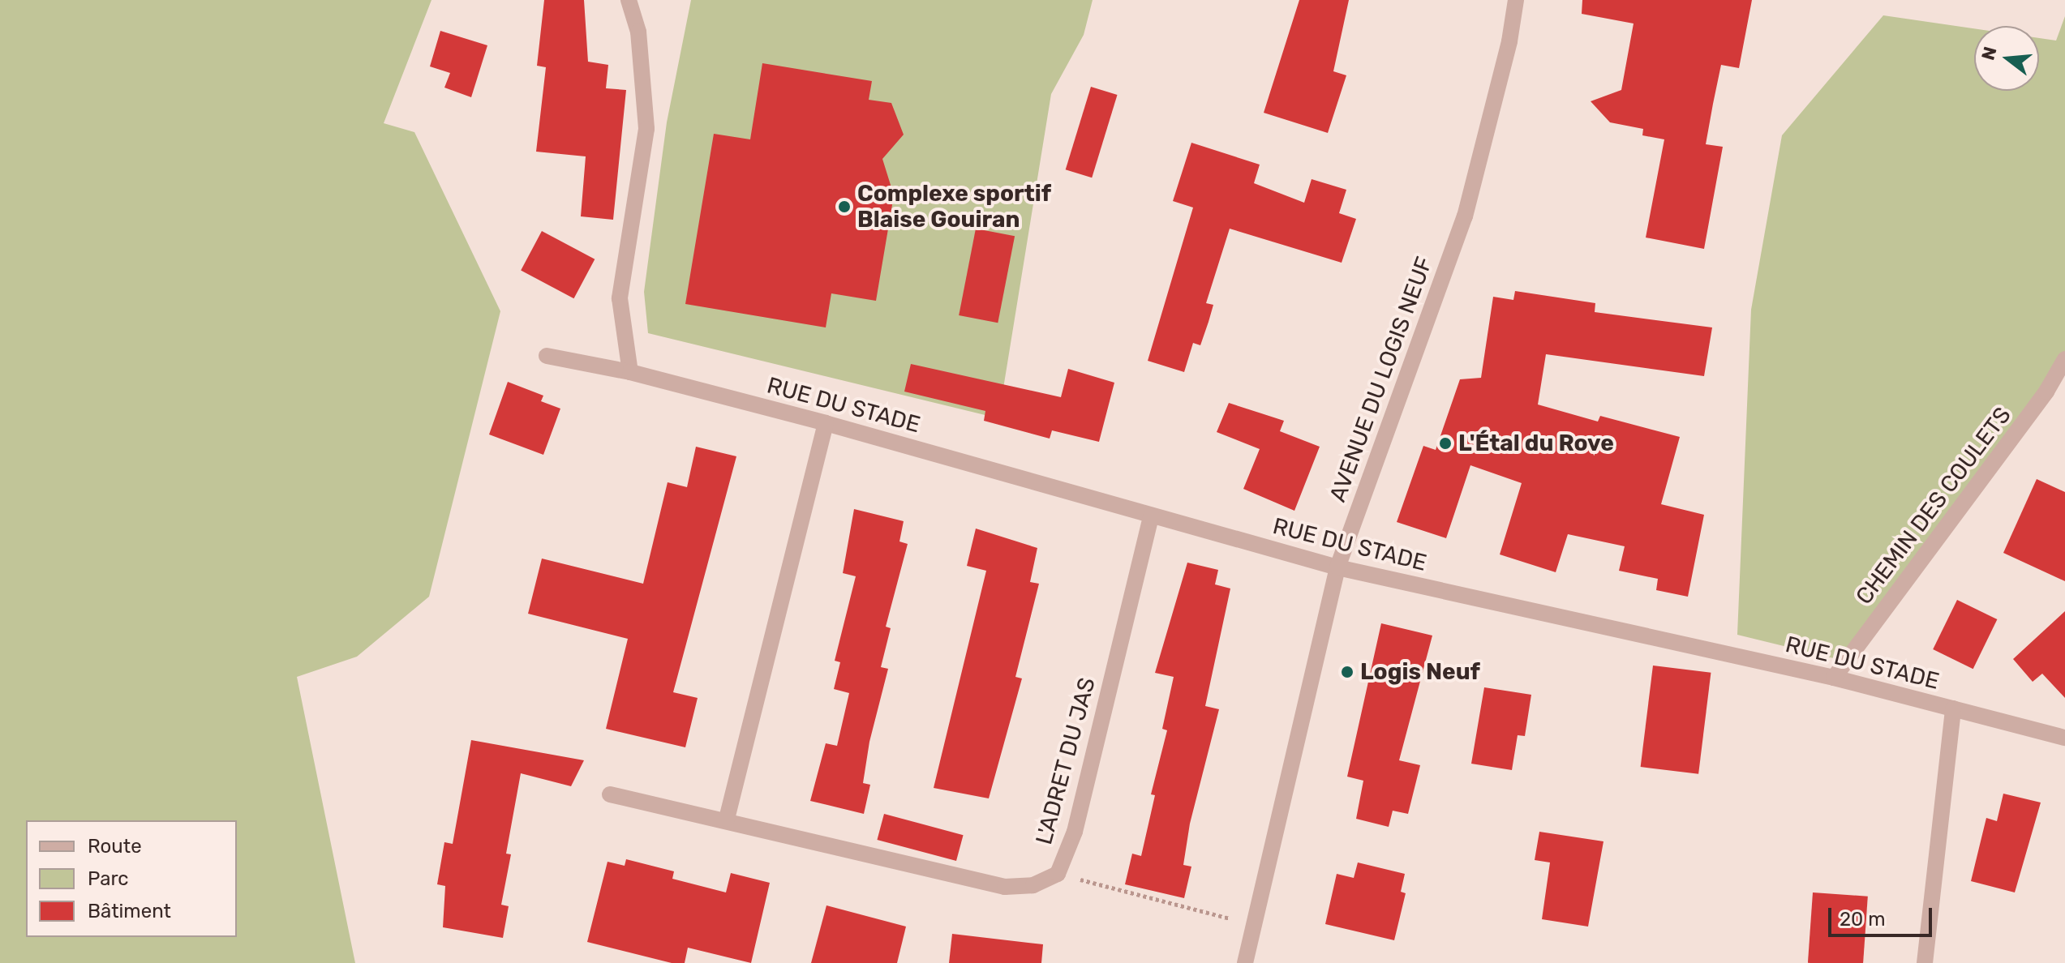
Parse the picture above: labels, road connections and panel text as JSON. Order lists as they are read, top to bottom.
{
  "streets": {
    "street": [
      "AVENUE DU LOGIS NEUF",
      "RUE DU STADE",
      "CHEMIN DES COULETS",
      "L'ADRET DU JAS"
    ]
  },
  "crossings": [
    ["AVENUE DU LOGIS NEUF", "RUE DU STADE"],
    ["RUE DU STADE", "CHEMIN DES COULETS"],
    ["RUE DU STADE", "L'ADRET DU JAS"]
  ],
  "places": ["Complexe sportif Blaise Gouiran", "L'Étal du Rove", "Logis Neuf"],
  "legend": ["Route", "Parc", "Bâtiment"],
  "scale_bar": "20 m",
  "north": "left"
}
